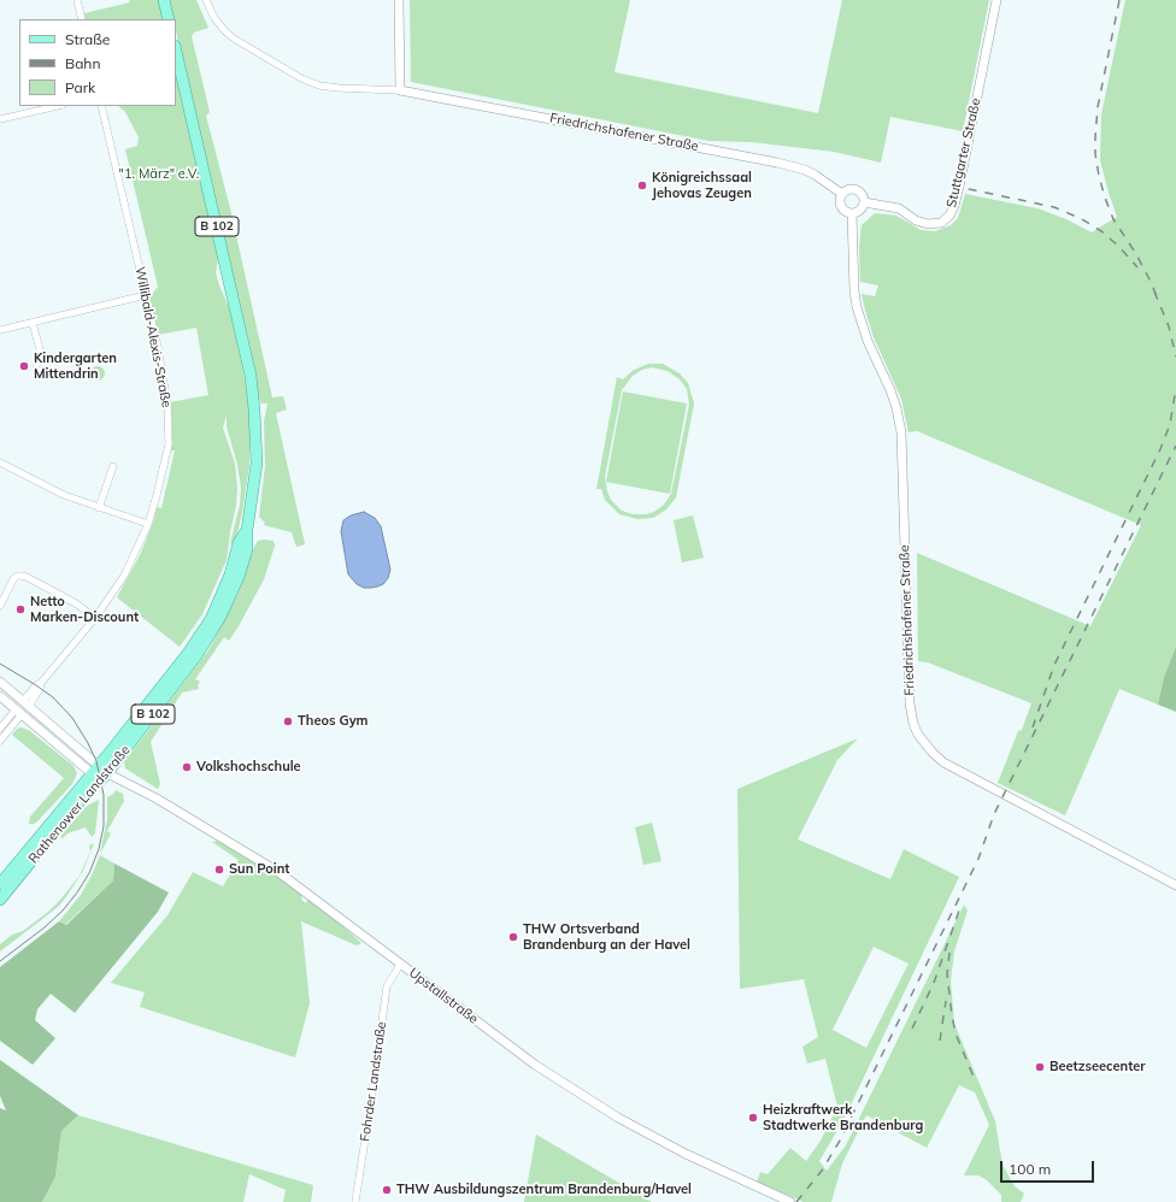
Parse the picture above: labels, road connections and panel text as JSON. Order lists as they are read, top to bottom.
{
  "streets": {
    "main road": ["B 102", "Rathenower Landstraße"],
    "street": [
      "Friedrichshafener Straße",
      "Stuttgarter Straße",
      "Willibald-Alexis-Straße",
      "Upstallstraße",
      "Fohrder Landstraße"
    ]
  },
  "crossings": [
    ["Friedrichshafener Straße", "Stuttgarter Straße"],
    ["Rathenower Landstraße", "Upstallstraße"],
    ["Upstallstraße", "Fohrder Landstraße"]
  ],
  "parks": ["\"1. März\" e.V."],
  "places": [
    "Königreichssaal Jehovas Zeugen",
    "Kindergarten Mittendrin",
    "Netto Marken-Discount",
    "Theos Gym",
    "Volkshochschule",
    "Sun Point",
    "THW Ortsverband Brandenburg an der Havel",
    "Beetzseecenter",
    "Heizkraftwerk Stadtwerke Brandenburg",
    "THW Ausbildungszentrum Brandenburg/Havel"
  ],
  "legend": ["Straße", "Bahn", "Park"],
  "scale_bar": "100 m"
}
